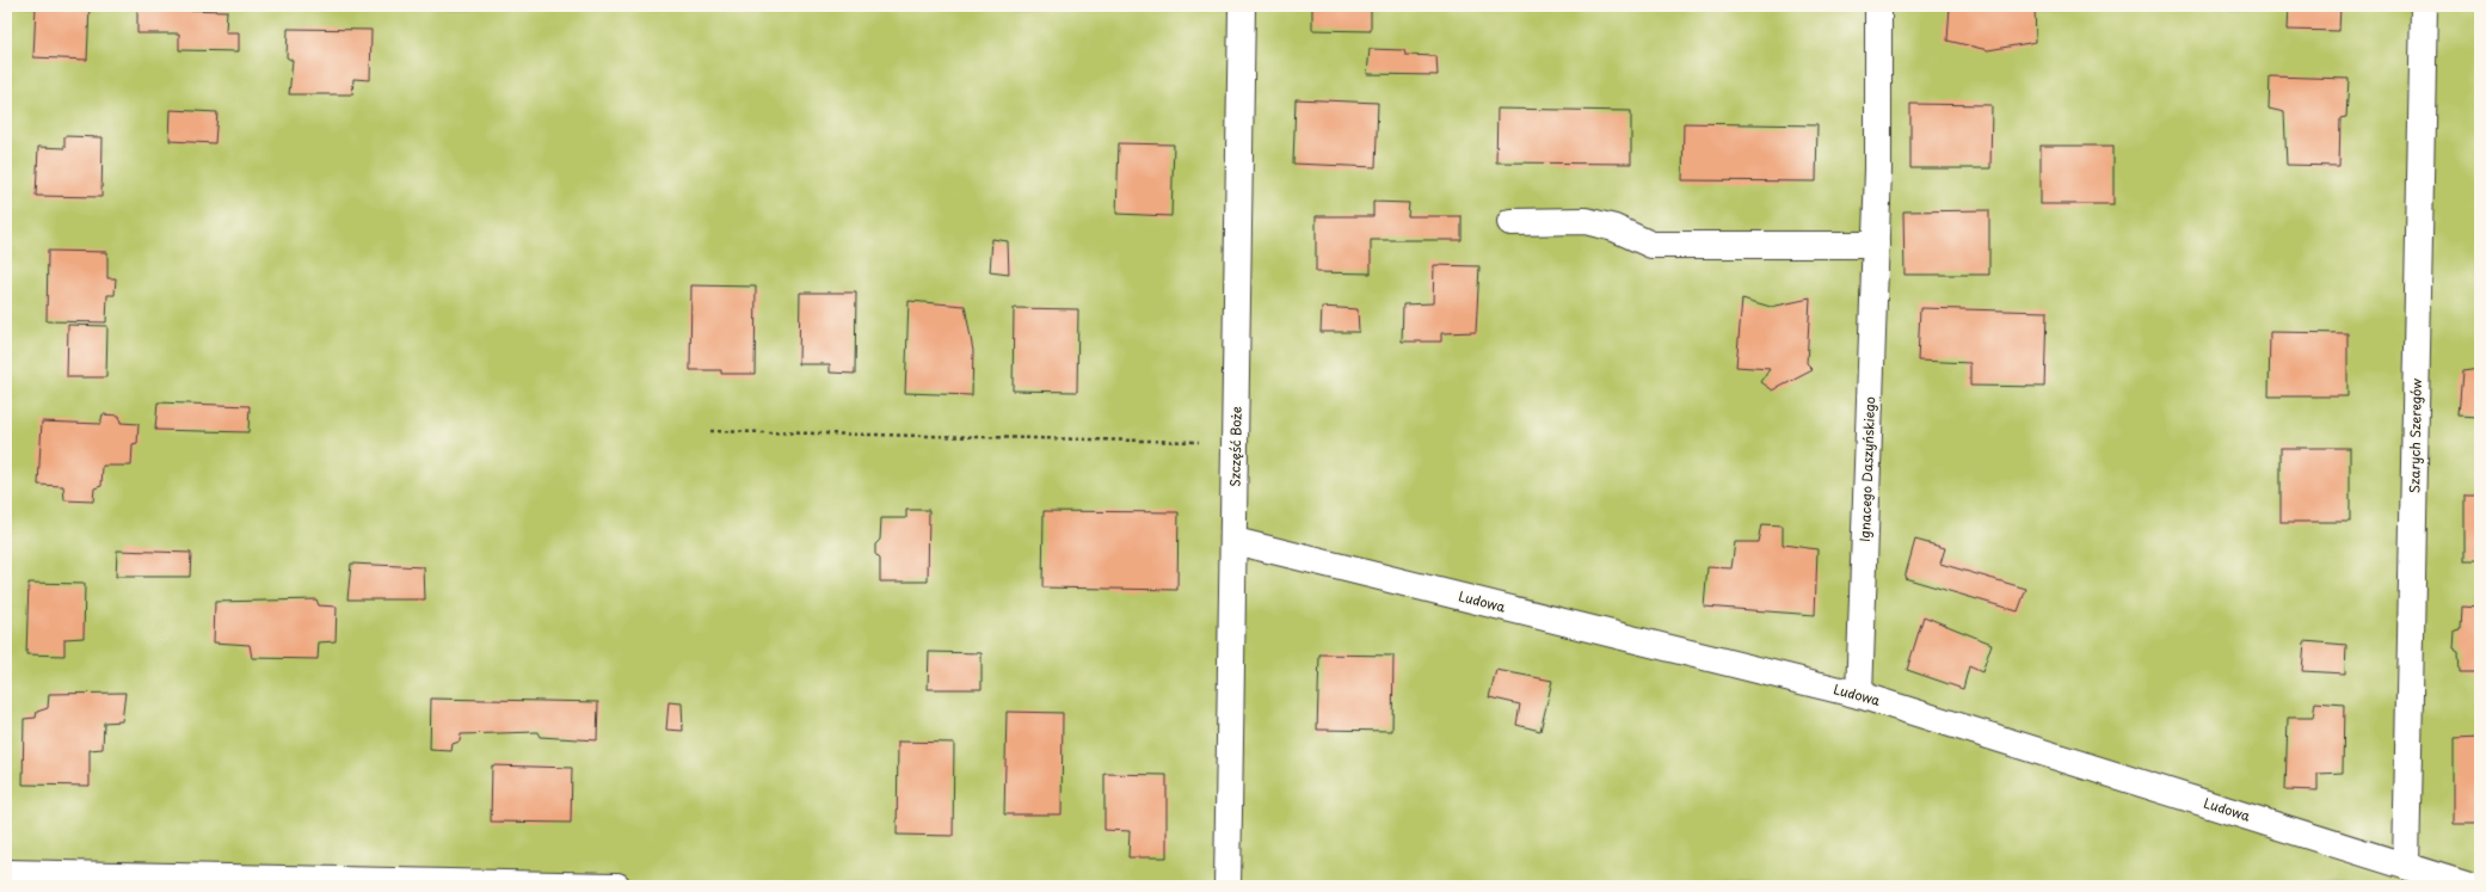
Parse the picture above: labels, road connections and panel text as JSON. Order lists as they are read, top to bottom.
{
  "streets": {
    "street": [
      "Szarych Szeregów",
      "Szczęść Boże",
      "Ignacego Daszyńskiego",
      "Ludowa"
    ]
  },
  "crossings": [
    ["Szarych Szeregów", "Ludowa"],
    ["Szczęść Boże", "Ludowa"],
    ["Ignacego Daszyńskiego", "Ludowa"]
  ]
}
